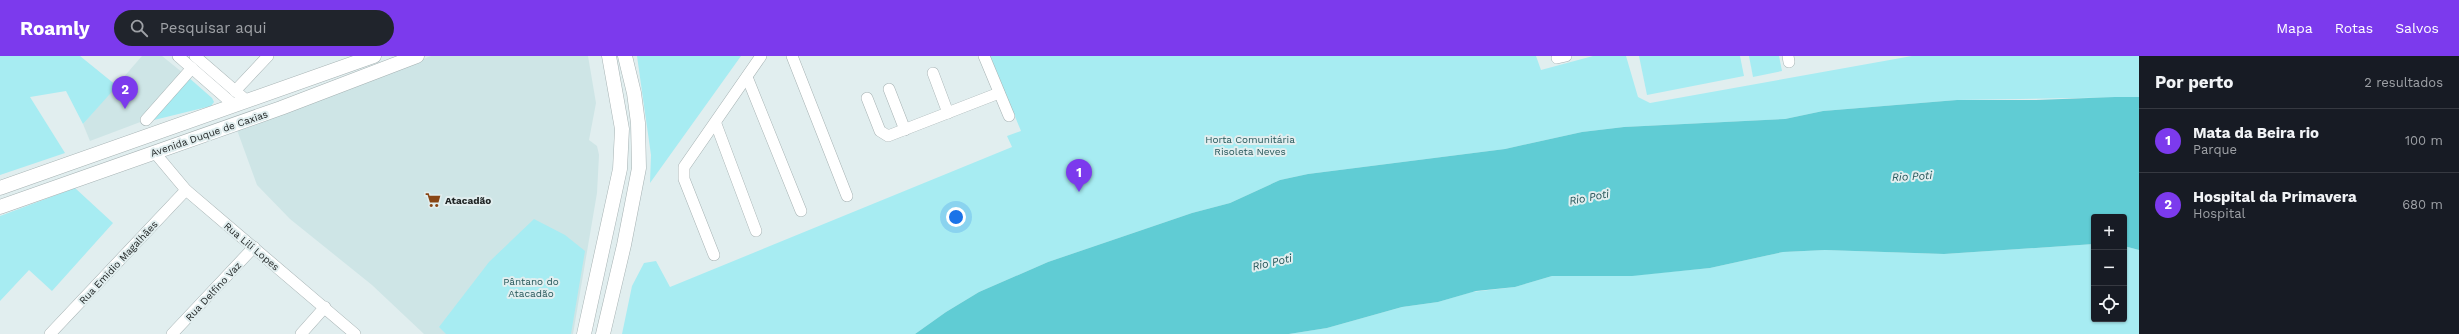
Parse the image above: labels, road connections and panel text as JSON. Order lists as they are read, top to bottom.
{
  "streets": {
    "main road": ["Avenida Duque de Caxias"],
    "street": ["Rua Lili Lopes", "Rua Emidio Magalhães", "Rua Delfino Vaz"]
  },
  "crossings": [
    ["Avenida Duque de Caxias", "Rua Lili Lopes"],
    ["Rua Lili Lopes", "Rua Emidio Magalhães"],
    ["Rua Lili Lopes", "Rua Delfino Vaz"]
  ],
  "water": ["Rio Poti"],
  "parks": ["Horta Comunitária Risoleta Neves", "Pântano do Atacadão"],
  "places": {
    "supermarket": ["Atacadão"]
  },
  "page": {
    "header": "Roamly",
    "search": "Pesquisar aqui",
    "nav": ["Mapa", "Rotas", "Salvos"],
    "heading": ["Por perto", "2 resultados"],
    "pins": ["2", "1"],
    "list": [
      {
        "mark": "1",
        "name": "Mata da Beira rio",
        "note": "Parque",
        "value": "100 m"
      },
      {
        "mark": "2",
        "name": "Hospital da Primavera",
        "note": "Hospital",
        "value": "680 m"
      }
    ],
    "map_buttons": ["+", "−"]
  }
}
